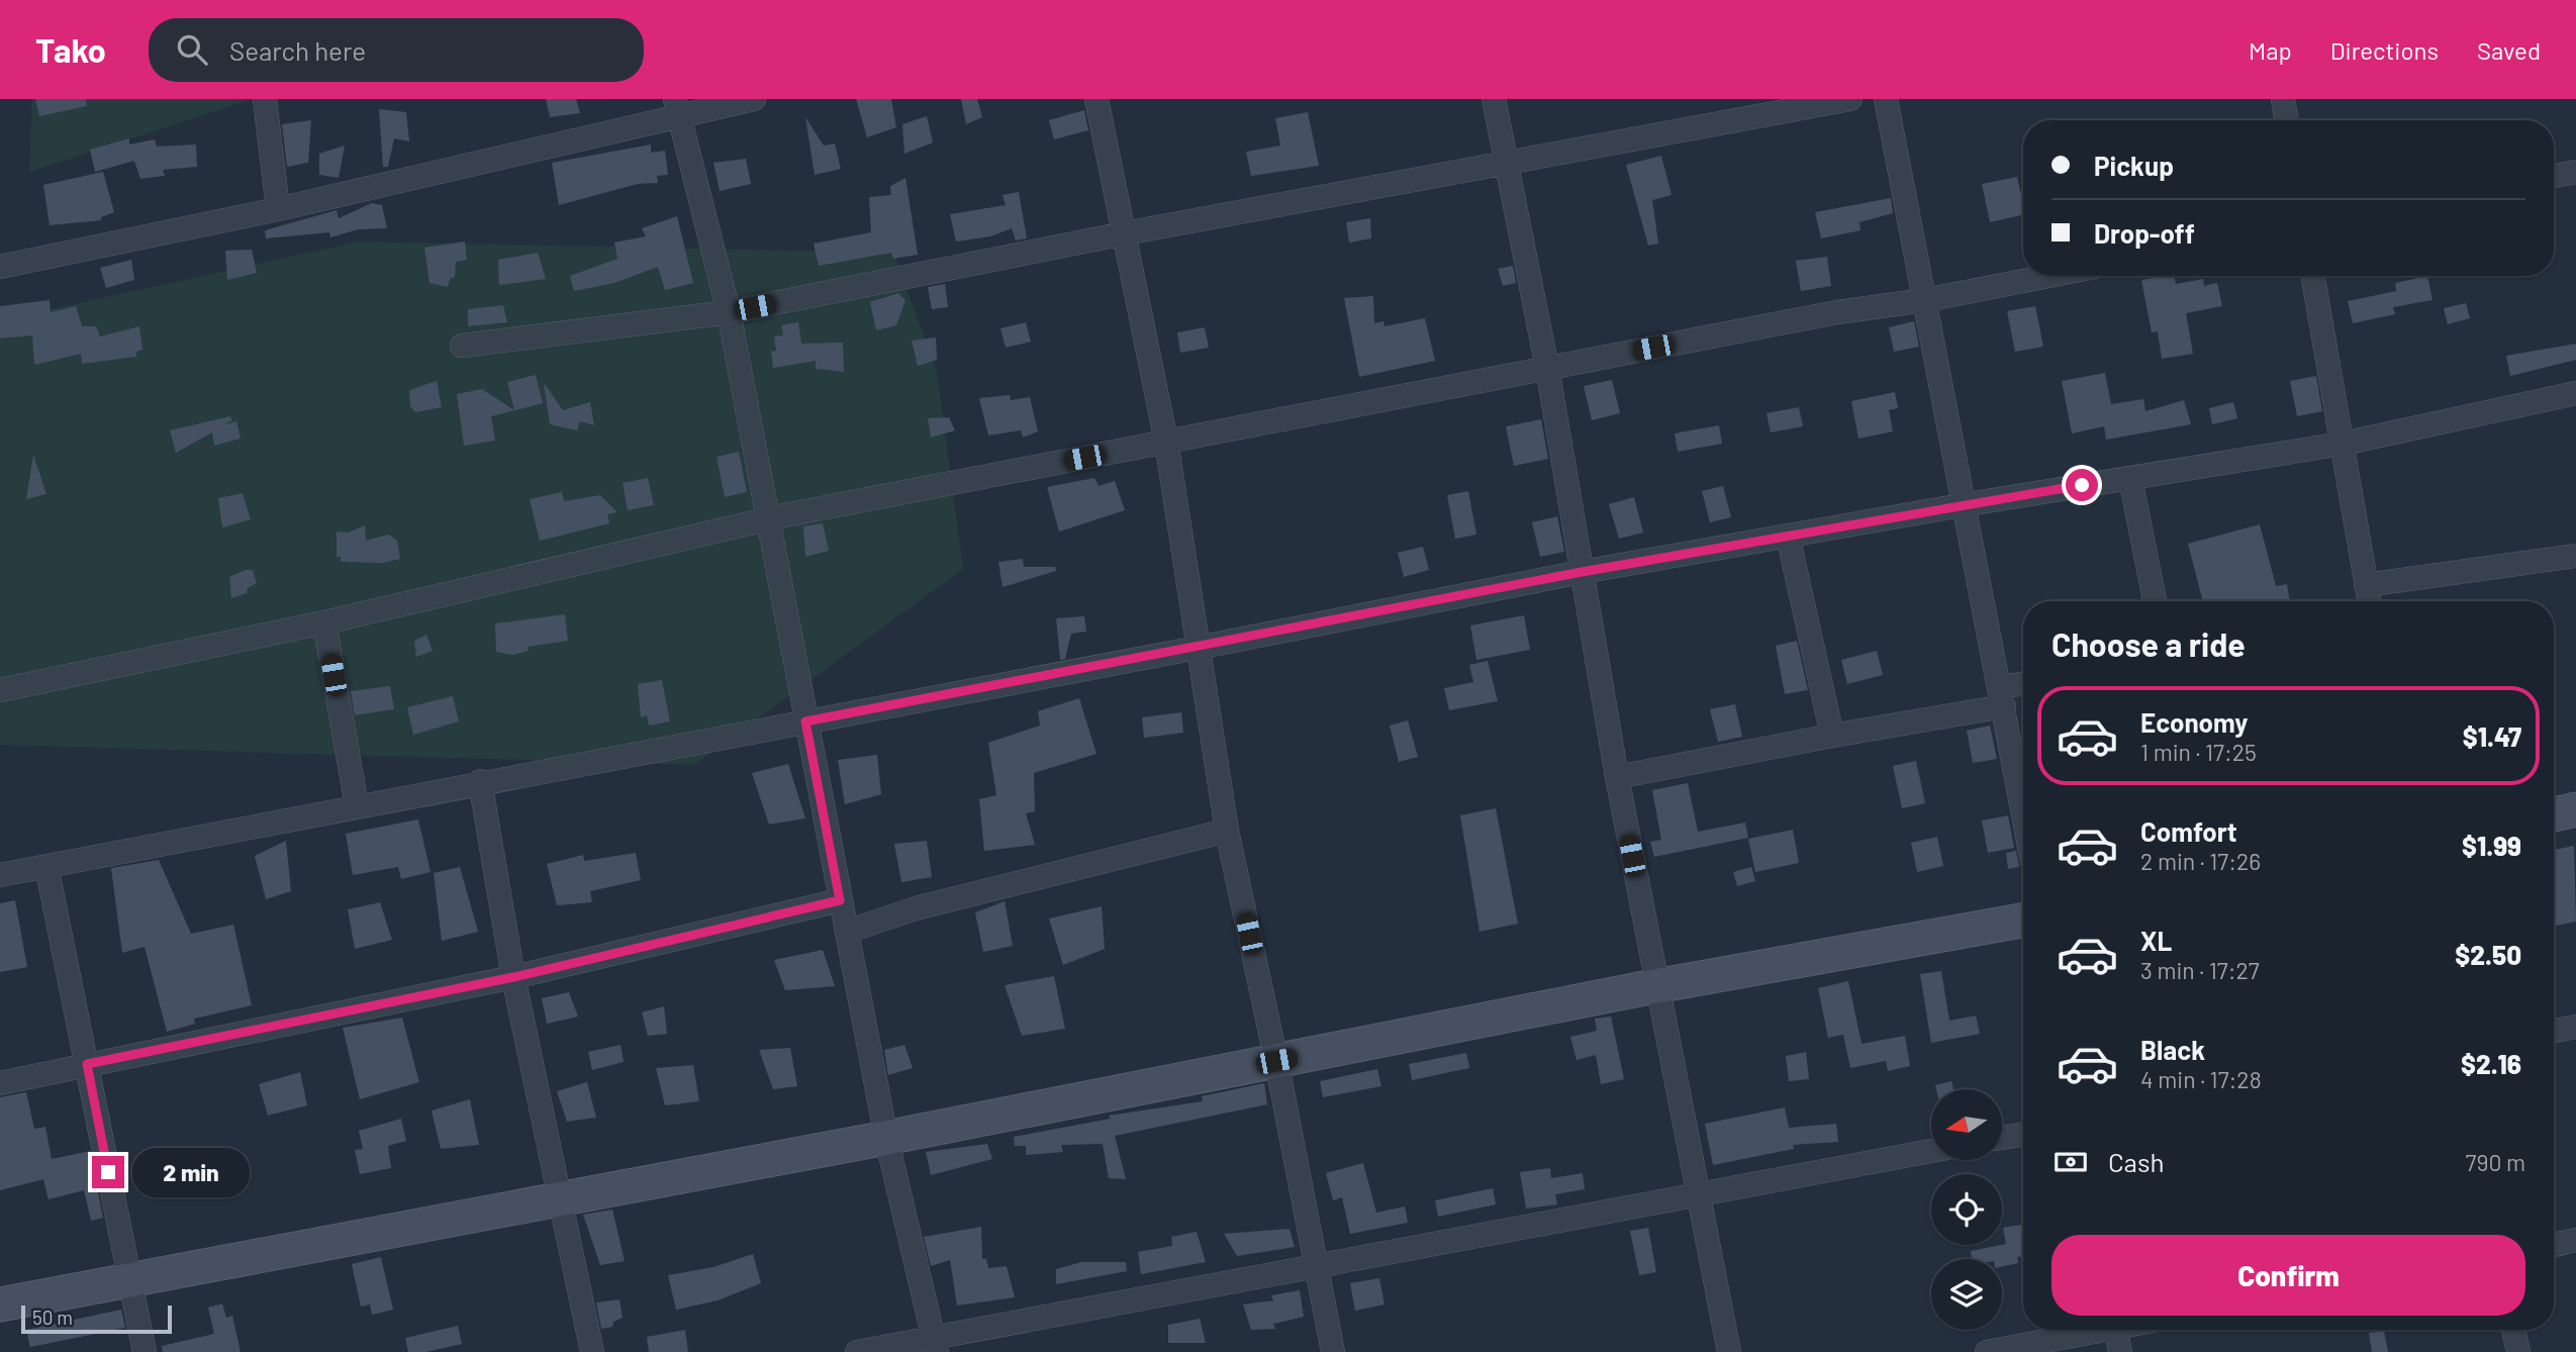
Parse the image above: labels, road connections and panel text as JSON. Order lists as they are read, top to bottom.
{
  "scale_bar": "50 m",
  "north": "left",
  "page": {
    "header": "Tako",
    "search": "Search here",
    "nav": ["Map", "Directions", "Saved"],
    "banner": ["Pickup", "Drop-off"],
    "heading": "Choose a ride",
    "list": [
      {
        "name": "Economy",
        "note": "1 min · 17:25",
        "value": "$1.47"
      },
      {
        "name": "Comfort",
        "note": "2 min · 17:26",
        "value": "$1.99"
      },
      {
        "name": "XL",
        "note": "3 min · 17:27",
        "value": "$2.50"
      },
      {
        "name": "Black",
        "note": "4 min · 17:28",
        "value": "$2.16"
      }
    ],
    "pay": ["Cash", "790 m"],
    "bubble": "2 min",
    "buttons": "Confirm",
    "scale": "50 m"
  }
}
